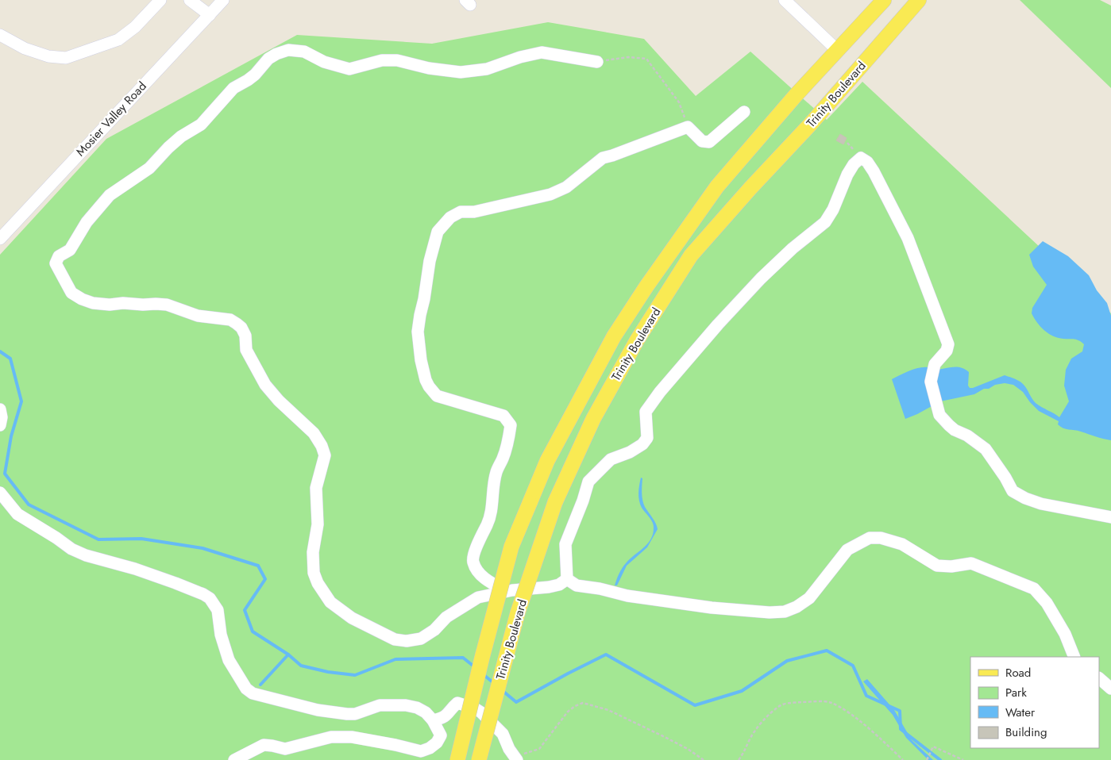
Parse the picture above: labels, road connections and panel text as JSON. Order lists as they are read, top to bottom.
{
  "streets": {
    "main road": ["Trinity Boulevard"],
    "street": ["Mosier Valley Road"]
  },
  "legend": [
    "Road",
    "Park",
    "Water",
    "Building"
  ]
}
